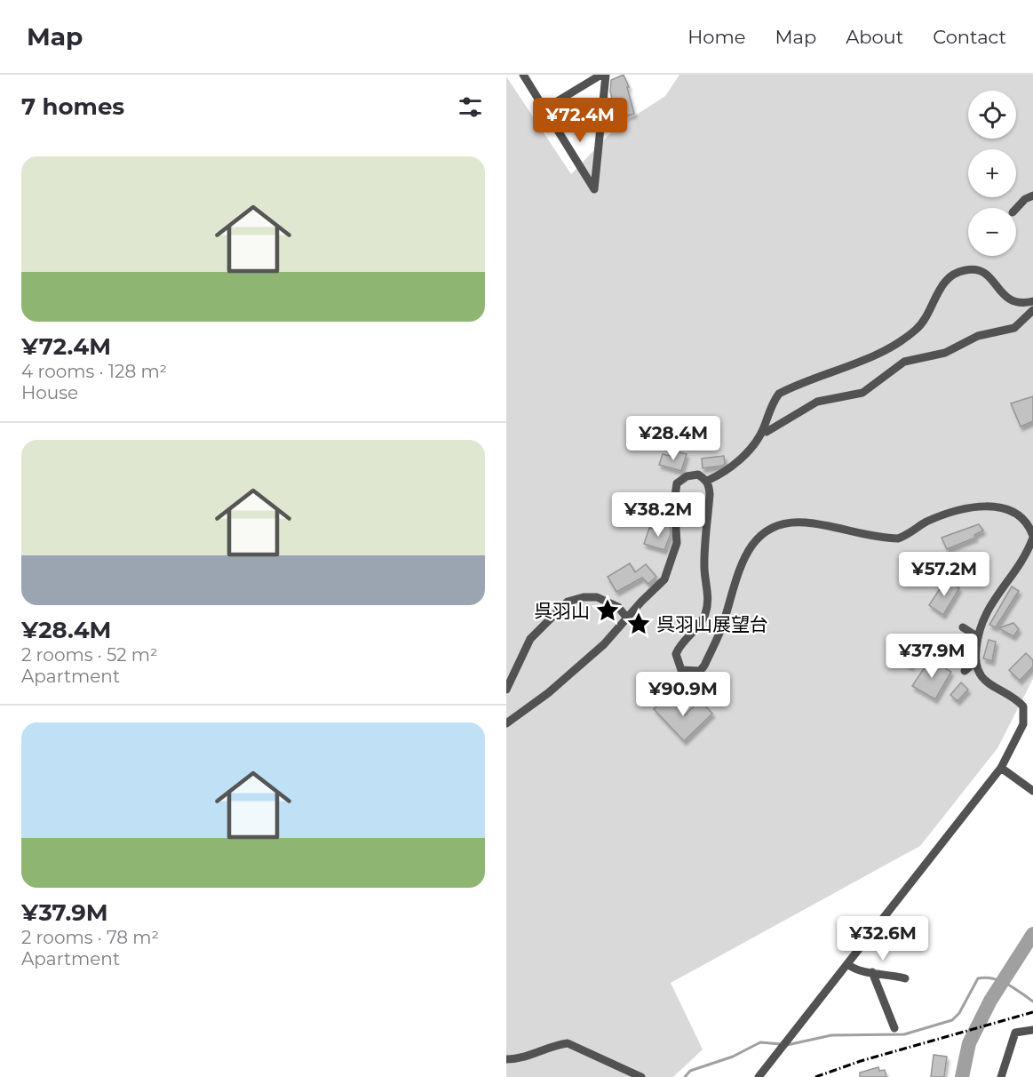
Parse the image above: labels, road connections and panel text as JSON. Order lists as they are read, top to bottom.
{
  "places": {
    "place": ["呉羽山", "呉羽山展望台"]
  },
  "page": {
    "header": "Map",
    "nav": [
      "Home",
      "Map",
      "About",
      "Contact"
    ],
    "heading": "7 homes",
    "map_buttons": ["+", "−"],
    "price": [
      "¥72.4M",
      "¥28.4M",
      "¥38.2M",
      "¥57.2M",
      "¥37.9M",
      "¥90.9M",
      "¥32.6M"
    ],
    "list": [
      {
        "name": "¥72.4M",
        "note": "4 rooms · 128 m² · House"
      },
      {
        "name": "¥28.4M",
        "note": "2 rooms · 52 m² · Apartment"
      },
      {
        "name": "¥37.9M",
        "note": "2 rooms · 78 m² · Apartment"
      }
    ]
  }
}
